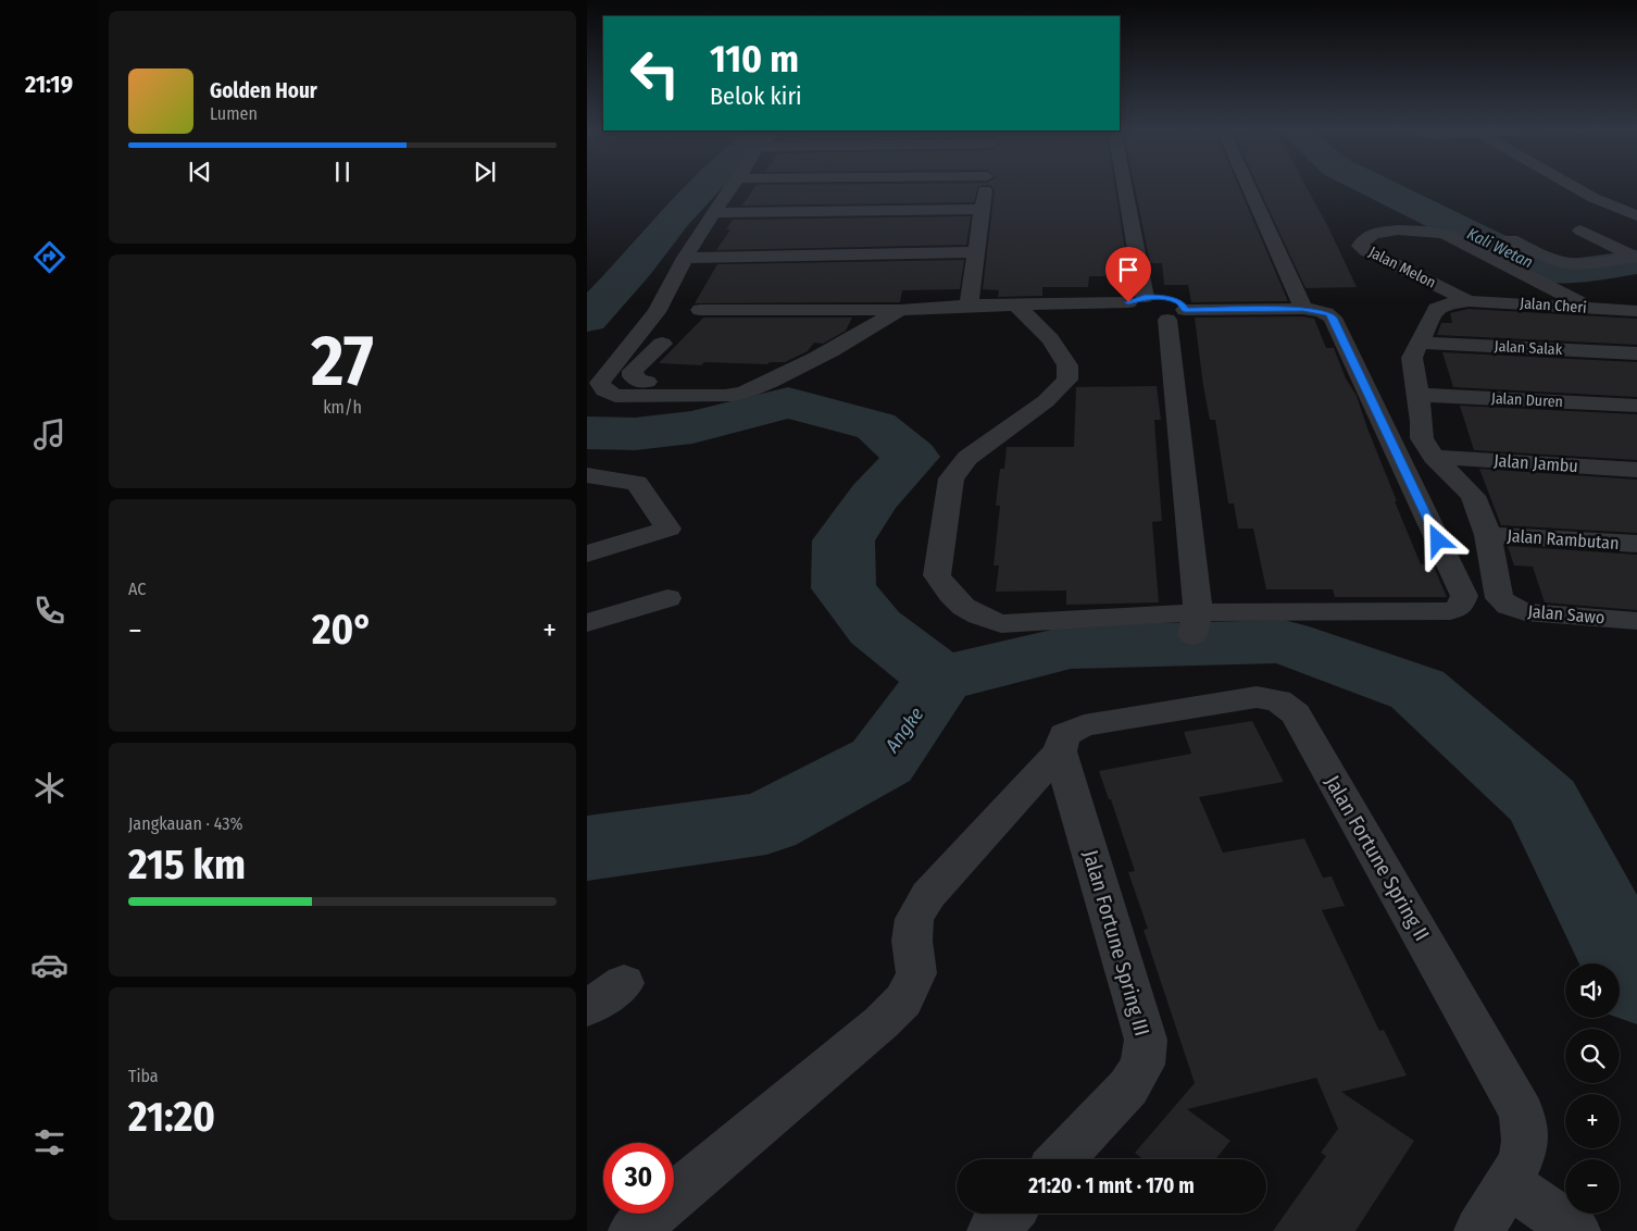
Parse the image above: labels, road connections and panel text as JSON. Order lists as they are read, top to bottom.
{
  "streets": {
    "street": [
      "Jalan Melon",
      "Jalan Cheri",
      "Jalan Salak",
      "Jalan Duren",
      "Jalan Jambu",
      "Jalan Rambutan",
      "Jalan Sawo",
      "Jalan Fortune Spring II",
      "Jalan Fortune Spring III"
    ]
  },
  "crossings": [
    ["Jalan Melon", "Jalan Cheri"],
    ["Jalan Rambutan", "Jalan Sawo"],
    ["Jalan Fortune Spring II", "Jalan Fortune Spring III"]
  ],
  "water": ["Kali Wetan", "Angke"],
  "page": {
    "tabs": "21:19",
    "turn": ["110 m", "Belok kiri"],
    "song": ["Golden Hour", "Lumen"],
    "tile": [
      ["27", "km/h"],
      "AC",
      ["Jangkauan · 43%", "215 km"],
      ["Tiba", "21:20"]
    ],
    "heat": ["−", "20°", "+"],
    "map_buttons": ["+", "−"],
    "limit": "30",
    "trip": "21:20 · 1 mnt · 170 m"
  }
}
